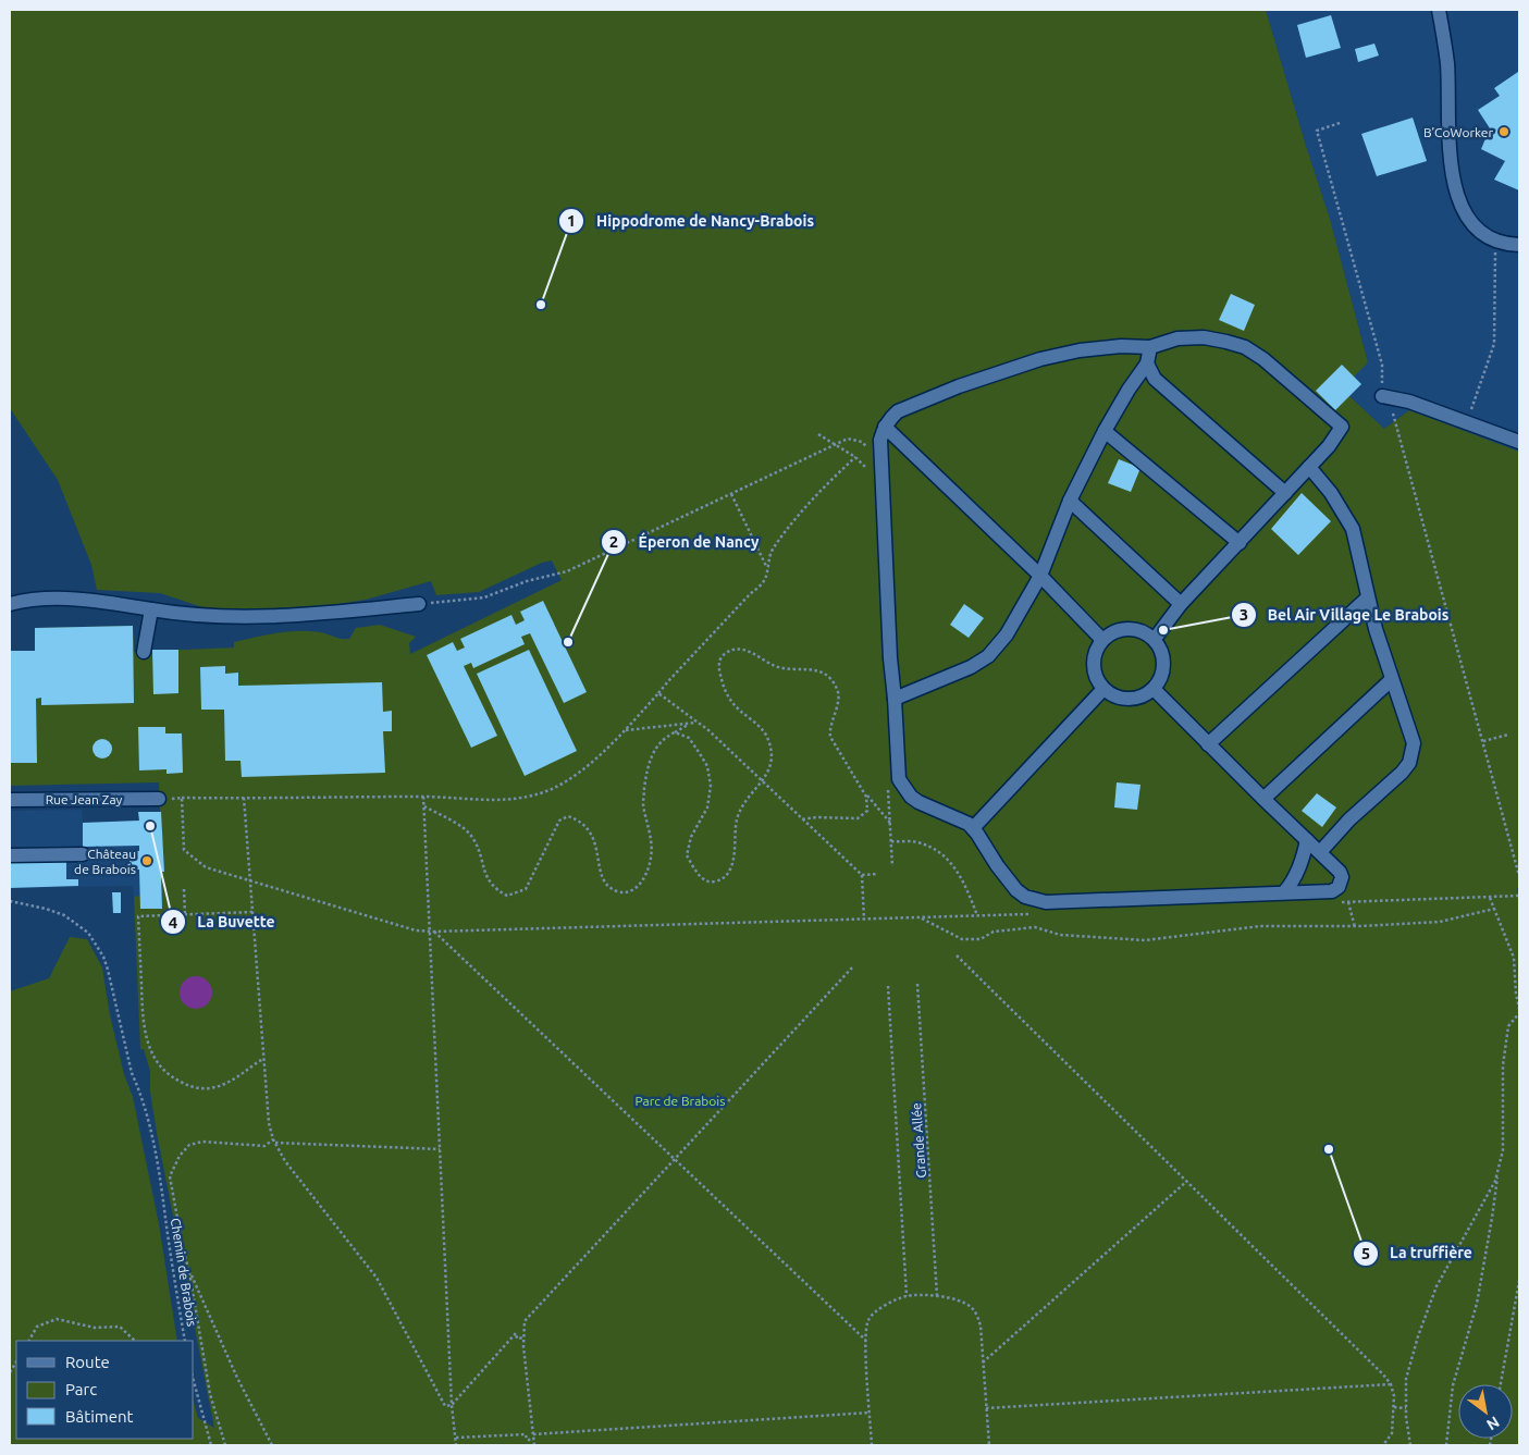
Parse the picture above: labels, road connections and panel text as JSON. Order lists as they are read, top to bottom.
{
  "streets": {
    "street": ["Rue Jean Zay"],
    "path": ["Grande Allée", "Chemin de Brabois"]
  },
  "parks": ["Parc de Brabois"],
  "places": [
    "B’CoWorker",
    "Hippodrome de Nancy-Brabois",
    "Bel Air Village Le Brabois",
    "Éperon de Nancy",
    "La Buvette",
    "Château de Brabois",
    "La truffière"
  ],
  "legend": ["Route", "Parc", "Bâtiment"],
  "north": "bottom right"
}
